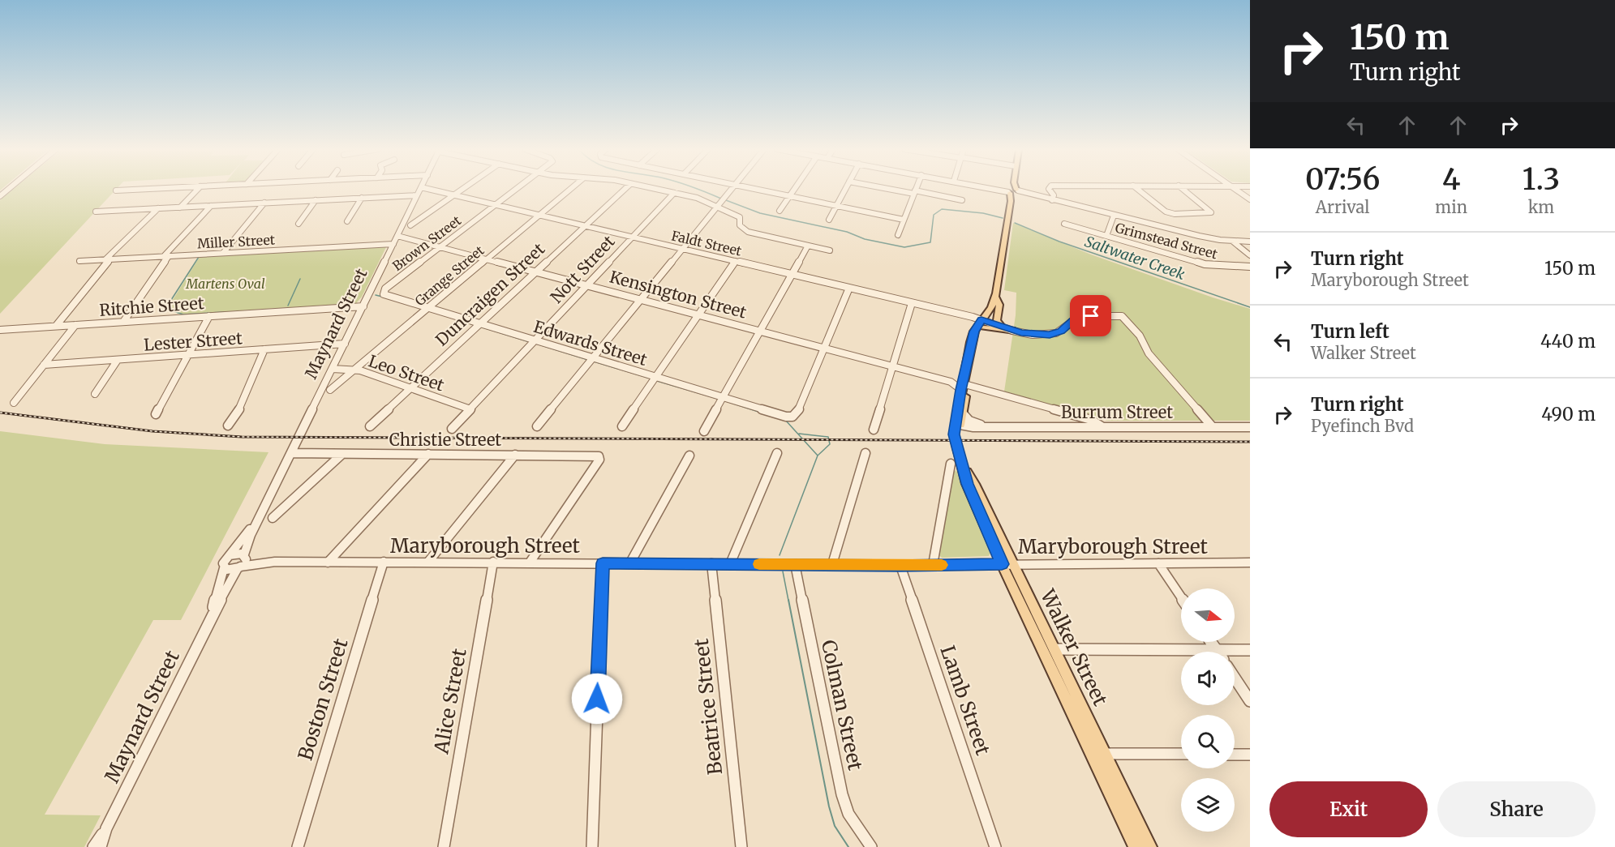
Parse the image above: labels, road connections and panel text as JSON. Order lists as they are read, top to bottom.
{
  "streets": {
    "main road": ["Walker Street"],
    "street": [
      "Grimstead Street",
      "Miller Street",
      "Brown Street",
      "Faldt Street",
      "Nott Street",
      "Grange Street",
      "Duncraigen Street",
      "Kensington Street",
      "Ritchie Street",
      "Maynard Street",
      "Lester Street",
      "Edwards Street",
      "Leo Street",
      "Burrum Street",
      "Christie Street",
      "Maryborough Street",
      "Boston Street",
      "Lamb Street",
      "Alice Street",
      "Colman Street",
      "Beatrice Street"
    ]
  },
  "crossings": [
    ["Miller Street", "Maynard Street"],
    ["Brown Street", "Faldt Street"],
    ["Brown Street", "Kensington Street"],
    ["Brown Street", "Edwards Street"],
    ["Faldt Street", "Nott Street"],
    ["Faldt Street", "Grange Street"],
    ["Faldt Street", "Duncraigen Street"],
    ["Faldt Street", "Burrum Street"],
    ["Faldt Street", "Walker Street"],
    ["Nott Street", "Kensington Street"],
    ["Nott Street", "Edwards Street"],
    ["Nott Street", "Leo Street"],
    ["Grange Street", "Kensington Street"],
    ["Grange Street", "Edwards Street"],
    ["Grange Street", "Leo Street"],
    ["Duncraigen Street", "Kensington Street"],
    ["Duncraigen Street", "Edwards Street"],
    ["Duncraigen Street", "Leo Street"],
    ["Kensington Street", "Maynard Street"],
    ["Kensington Street", "Edwards Street"],
    ["Kensington Street", "Walker Street"],
    ["Ritchie Street", "Maynard Street"],
    ["Maynard Street", "Lester Street"],
    ["Maynard Street", "Leo Street"],
    ["Maynard Street", "Christie Street"],
    ["Maynard Street", "Maryborough Street"],
    ["Burrum Street", "Walker Street"],
    ["Christie Street", "Maryborough Street"],
    ["Maryborough Street", "Walker Street"],
    ["Maryborough Street", "Boston Street"],
    ["Maryborough Street", "Lamb Street"],
    ["Maryborough Street", "Alice Street"],
    ["Maryborough Street", "Colman Street"],
    ["Maryborough Street", "Beatrice Street"]
  ],
  "water": ["Saltwater Creek"],
  "parks": ["Martens Oval"],
  "north": "right",
  "page": {
    "turn": ["150 m", "Turn right"],
    "eta": [
      "07:56",
      "Arrival",
      "4",
      "min",
      "1.3",
      "km"
    ],
    "list": [
      {
        "name": "Turn right",
        "note": "Maryborough Street",
        "value": "150 m"
      },
      {
        "name": "Turn left",
        "note": "Walker Street",
        "value": "440 m"
      },
      {
        "name": "Turn right",
        "note": "Pyefinch Bvd",
        "value": "490 m"
      }
    ],
    "buttons": ["Exit", "Share"]
  }
}
